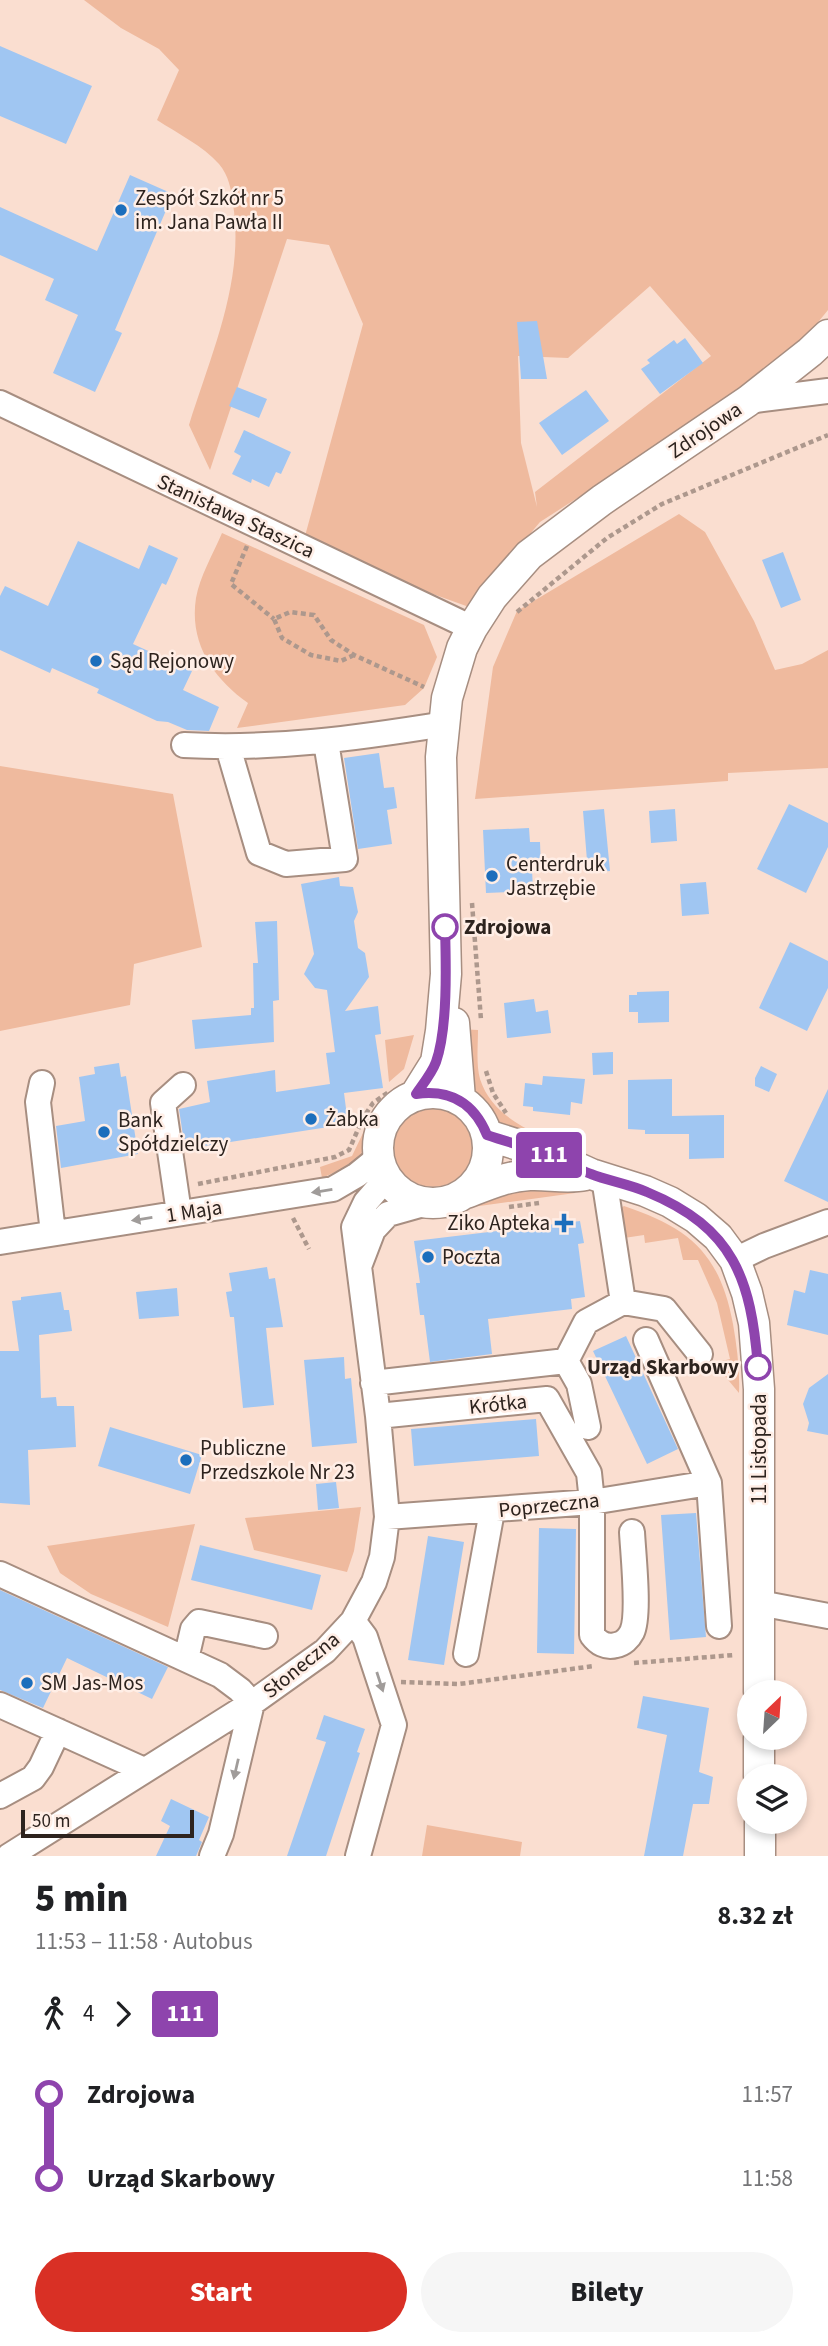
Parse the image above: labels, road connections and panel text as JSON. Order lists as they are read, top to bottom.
{
  "streets": {
    "main road": ["Zdrojowa", "11 Listopada"],
    "street": [
      "Stanisława Staszica",
      "1 Maja",
      "Krótka",
      "Poprzeczna",
      "Słoneczna"
    ]
  },
  "crossings": [
    ["Zdrojowa", "Stanisława Staszica"],
    ["Zdrojowa", "1 Maja"],
    ["Zdrojowa", "11 Listopada"],
    ["Zdrojowa", "Słoneczna"],
    ["1 Maja", "11 Listopada"],
    ["1 Maja", "Słoneczna"],
    ["Krótka", "Poprzeczna"],
    ["Krótka", "Słoneczna"],
    ["11 Listopada", "Słoneczna"],
    ["Poprzeczna", "Słoneczna"]
  ],
  "one_way": ["1 Maja"],
  "places": {
    "other": [
      "Zespół Szkół nr 5 im. Jana Pawła II",
      "Sąd Rejonowy",
      "Centerdruk Jastrzębie",
      "Zdrojowa",
      "Żabka",
      "Bank Spółdzielczy",
      "Poczta",
      "Urząd Skarbowy",
      "Publiczne Przedszkole Nr 23",
      "SM Jas-Mos"
    ],
    "health": ["Ziko Apteka"]
  },
  "lines": ["bus line 111"],
  "scale_bar": "50 m",
  "north": "top right",
  "page": {
    "on_map": "111",
    "scale": "50 m",
    "heading": ["5 min", "11:53 – 11:58 · Autobus", "8.32 zł"],
    "legs": ["4", "111"],
    "list": [
      {
        "name": "Zdrojowa",
        "value": "11:57"
      },
      {
        "name": "Urząd Skarbowy",
        "value": "11:58"
      }
    ],
    "buttons": ["Start", "Bilety"]
  }
}
